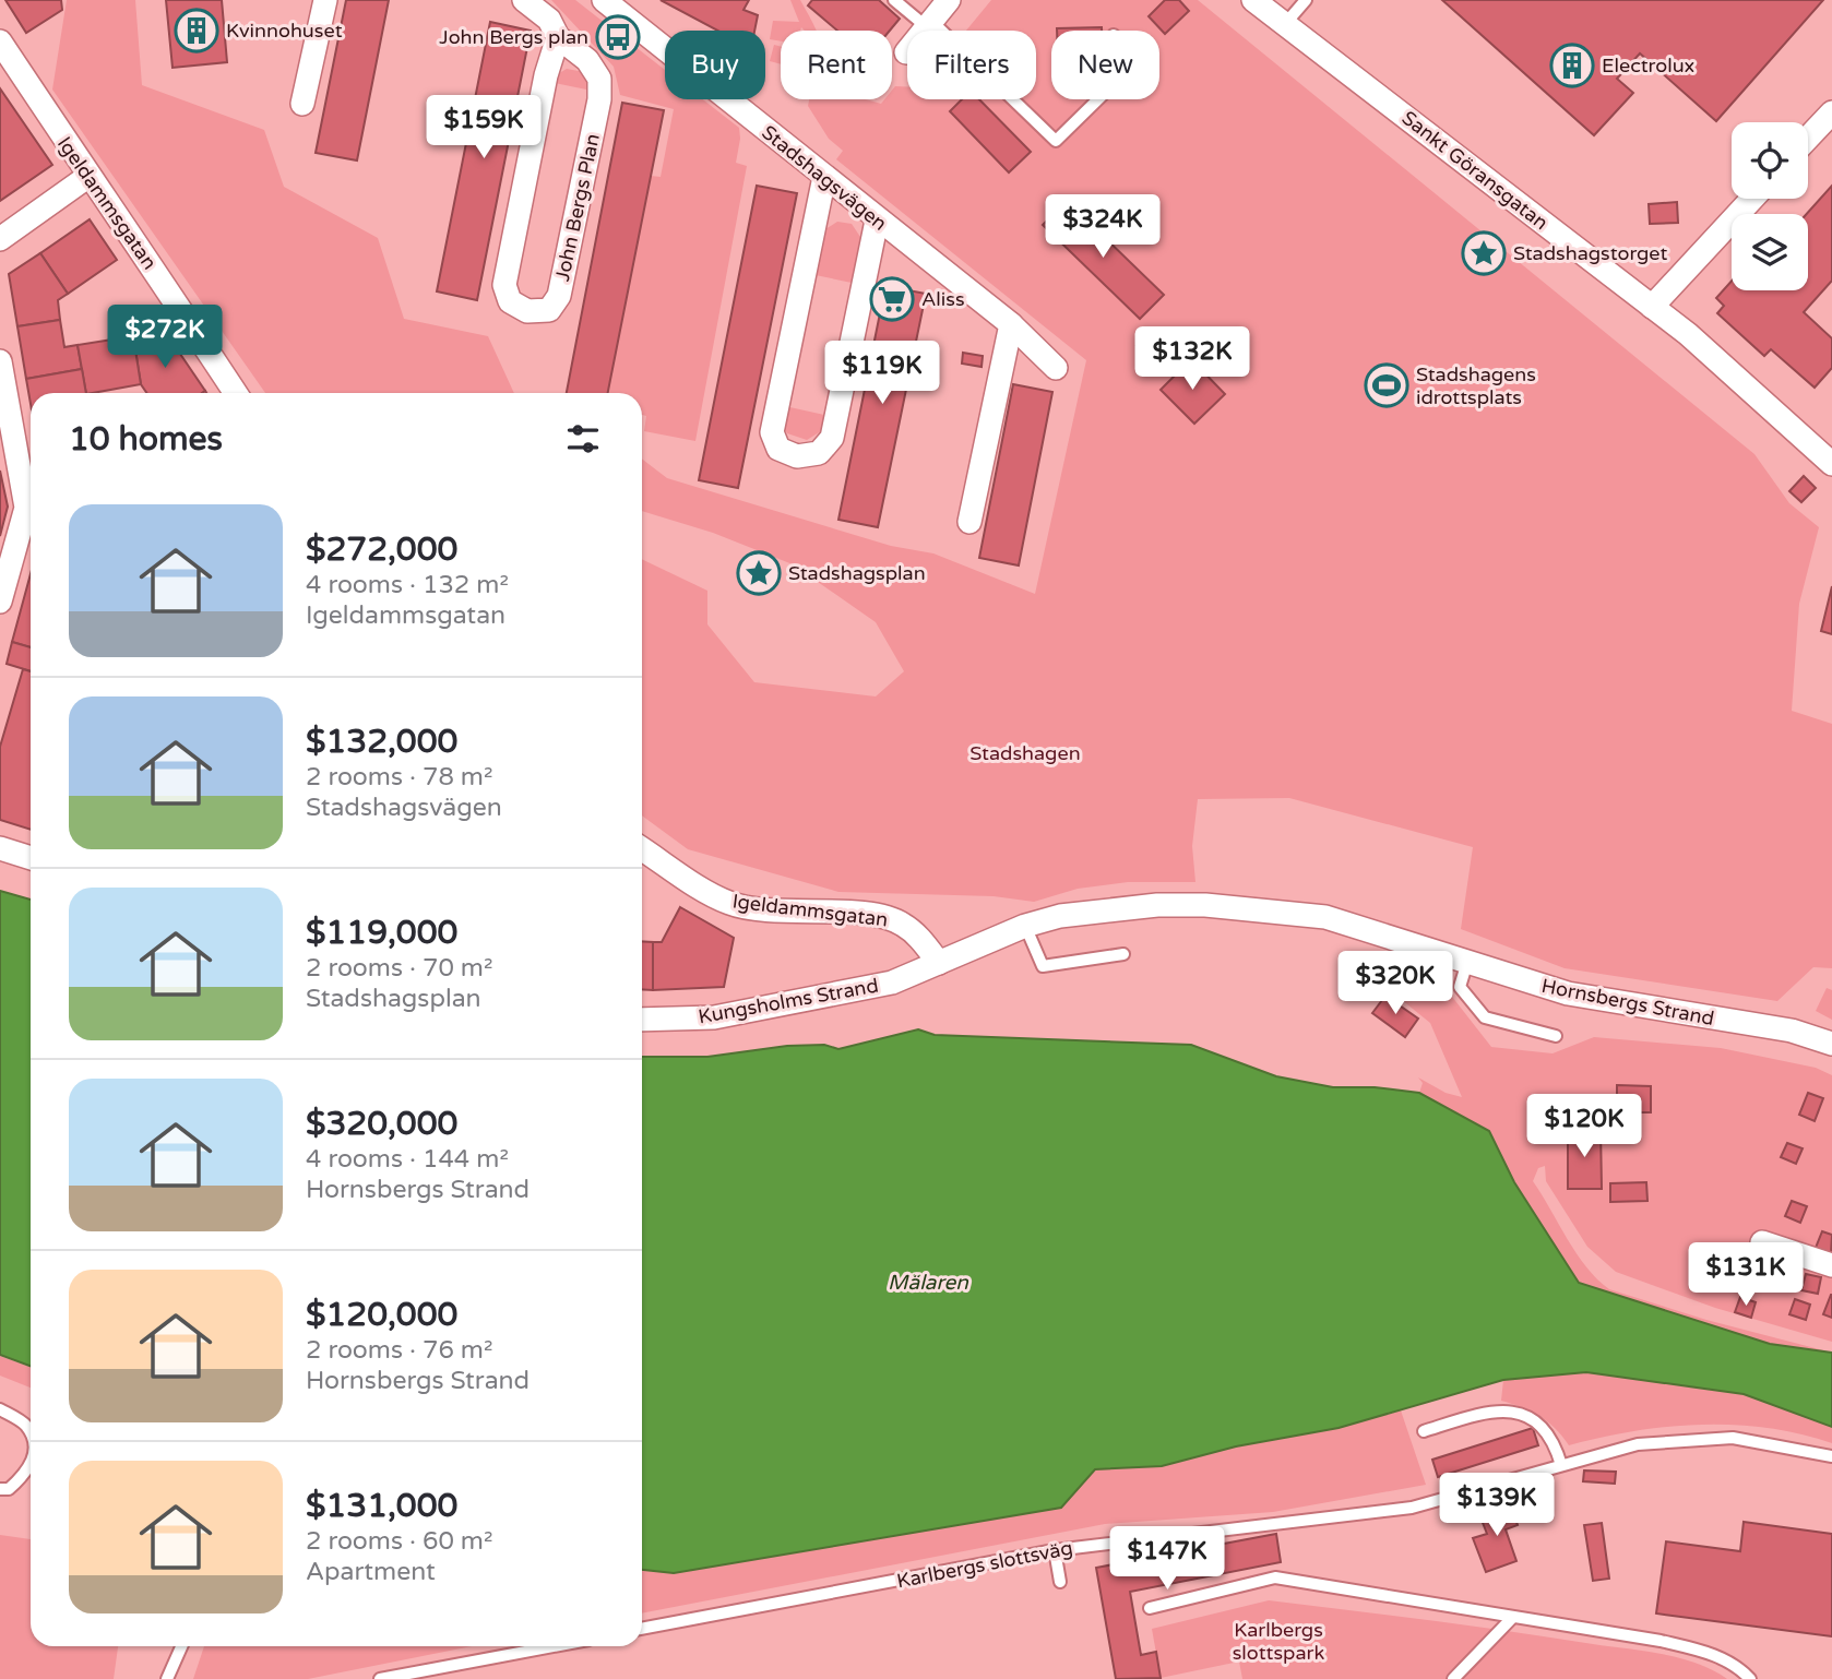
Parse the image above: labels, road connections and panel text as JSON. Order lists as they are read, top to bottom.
{
  "streets": {
    "street": [
      "Sankt Göransgatan",
      "Stadshagsvägen",
      "Igeldammsgatan",
      "John Bergs Plan",
      "Kungsholms Strand",
      "Hornsbergs Strand"
    ],
    "lane": ["Karlbergs slottsväg"]
  },
  "crossings": [
    ["Igeldammsgatan", "Kungsholms Strand"],
    ["Igeldammsgatan", "Hornsbergs Strand"],
    ["Kungsholms Strand", "Hornsbergs Strand"]
  ],
  "water": ["Mälaren"],
  "parks": ["Stadshagen", "Karlbergs slottspark"],
  "places": {
    "building": ["Kvinnohuset", "Electrolux"],
    "bus stop": ["John Bergs plan"],
    "place": ["Stadshagstorget", "Stadshagsplan"],
    "supermarket": ["Aliss"],
    "sports": ["Stadshagens idrottsplats"]
  },
  "page": {
    "chip": [
      "Buy",
      "Rent",
      "Filters",
      "New"
    ],
    "price": [
      "$159K",
      "$324K",
      "$272K",
      "$132K",
      "$119K",
      "$320K",
      "$120K",
      "$131K",
      "$139K",
      "$147K"
    ],
    "heading": "10 homes",
    "list": [
      {
        "name": "$272,000",
        "note": "4 rooms · 132 m² · Igeldammsgatan"
      },
      {
        "name": "$132,000",
        "note": "2 rooms · 78 m² · Stadshagsvägen"
      },
      {
        "name": "$119,000",
        "note": "2 rooms · 70 m² · Stadshagsplan"
      },
      {
        "name": "$320,000",
        "note": "4 rooms · 144 m² · Hornsbergs Strand"
      },
      {
        "name": "$120,000",
        "note": "2 rooms · 76 m² · Hornsbergs Strand"
      },
      {
        "name": "$131,000",
        "note": "2 rooms · 60 m² · Apartment"
      }
    ]
  }
}
